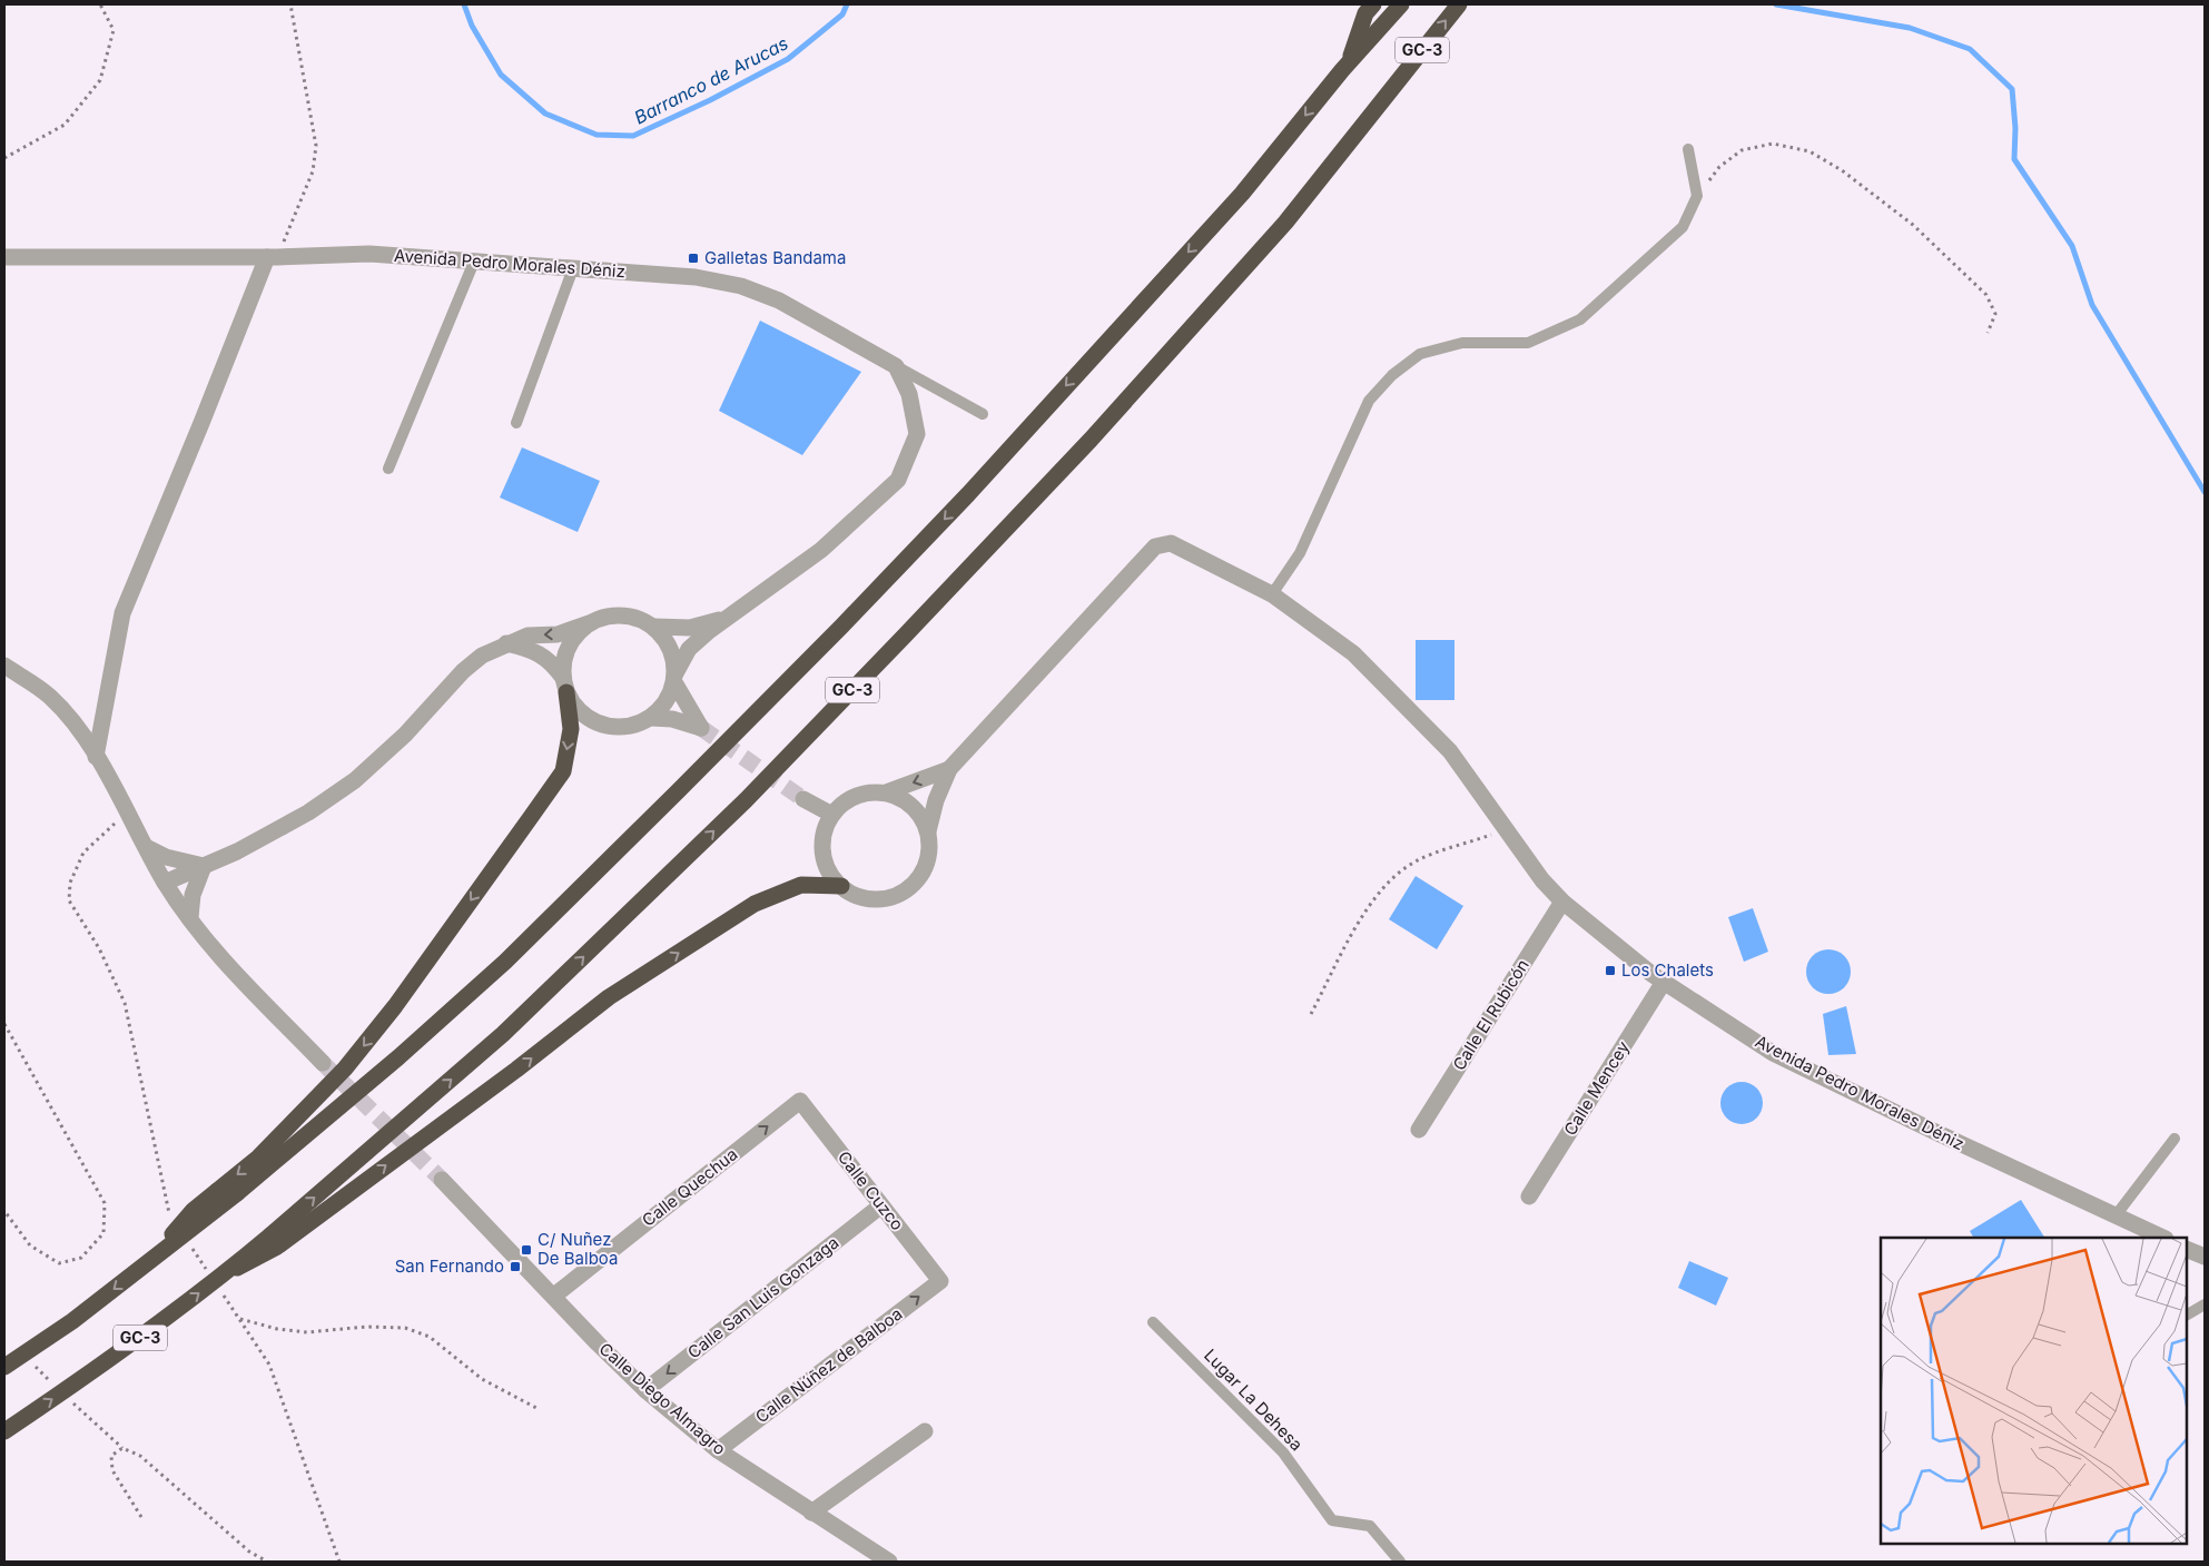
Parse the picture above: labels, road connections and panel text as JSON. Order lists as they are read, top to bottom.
{
  "streets": {
    "highway": ["GC-3"],
    "street": [
      "Avenida Pedro Morales Déniz",
      "Calle El Rubicón",
      "Calle Mencey",
      "Calle Quechua",
      "Calle Cuzco",
      "Calle San Luis Gonzaga",
      "Calle Núñez de Balboa",
      "Calle Diego Almagro"
    ],
    "lane": ["Lugar La Dehesa"]
  },
  "crossings": [
    ["Avenida Pedro Morales Déniz", "Calle El Rubicón"],
    ["Avenida Pedro Morales Déniz", "Calle Mencey"],
    ["Calle Quechua", "Calle Cuzco"],
    ["Calle Quechua", "Calle Diego Almagro"],
    ["Calle Cuzco", "Calle San Luis Gonzaga"],
    ["Calle Cuzco", "Calle Núñez de Balboa"],
    ["Calle San Luis Gonzaga", "Calle Diego Almagro"],
    ["Calle Núñez de Balboa", "Calle Diego Almagro"]
  ],
  "one_way": ["Calle Quechua", "Calle San Luis Gonzaga"],
  "water": ["Barranco de Arucas"],
  "places": {
    "transit": [
      "Galletas Bandama",
      "Los Chalets",
      "C/ Nuñez De Balboa",
      "San Fernando"
    ]
  }
}
